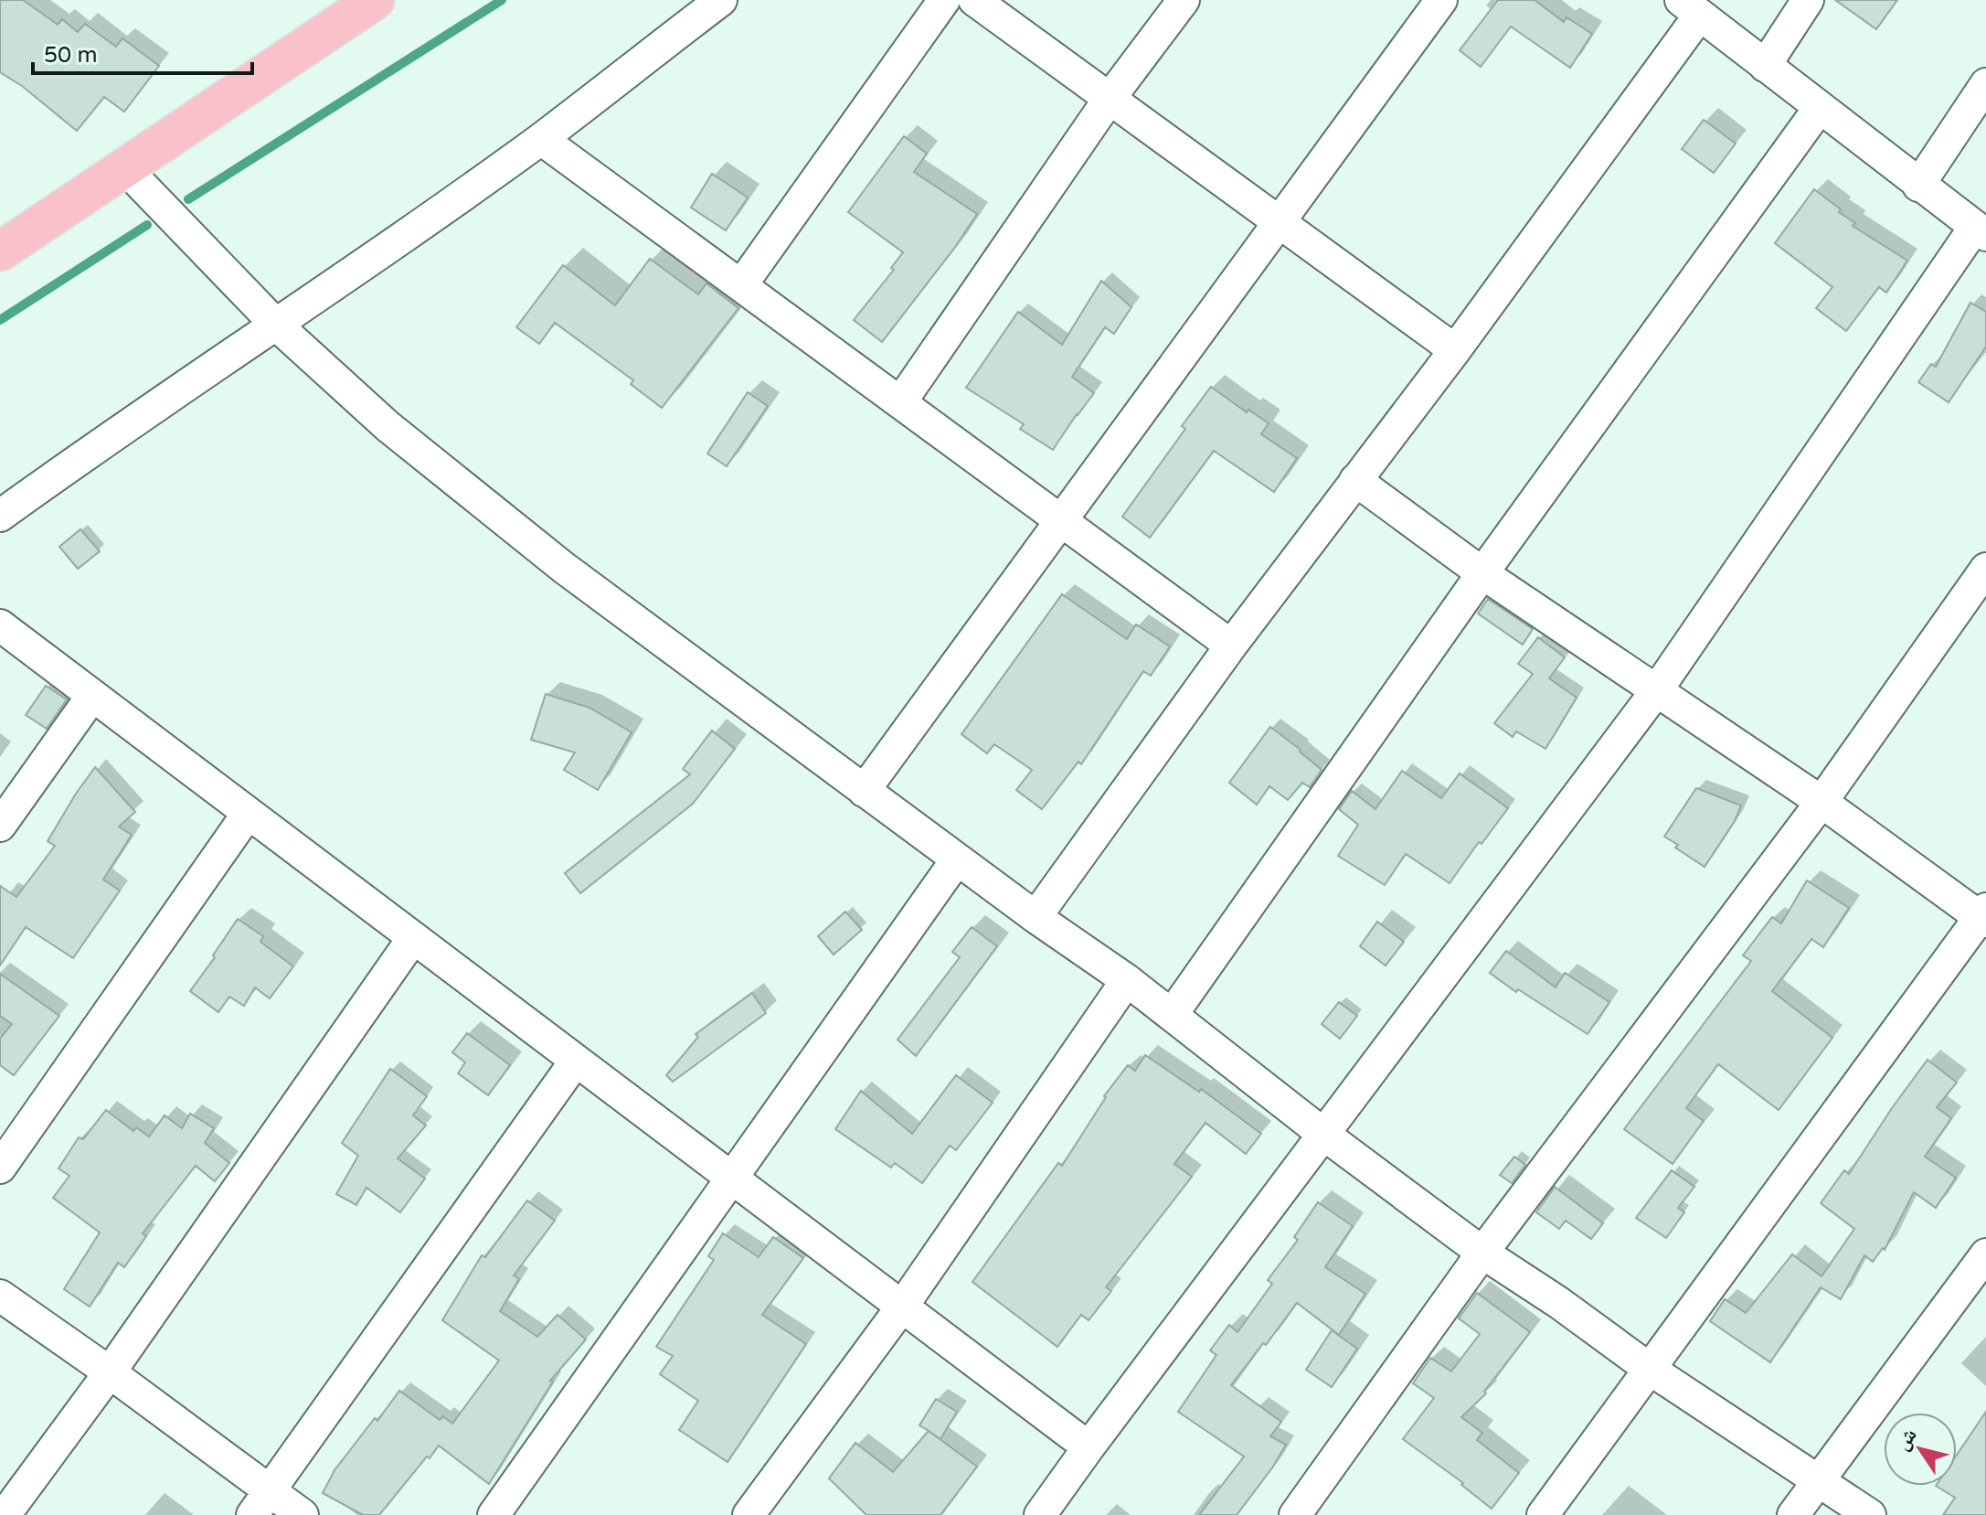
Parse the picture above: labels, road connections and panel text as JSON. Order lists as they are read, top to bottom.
{
  "scale_bar": "50 m",
  "north": "top left"
}
